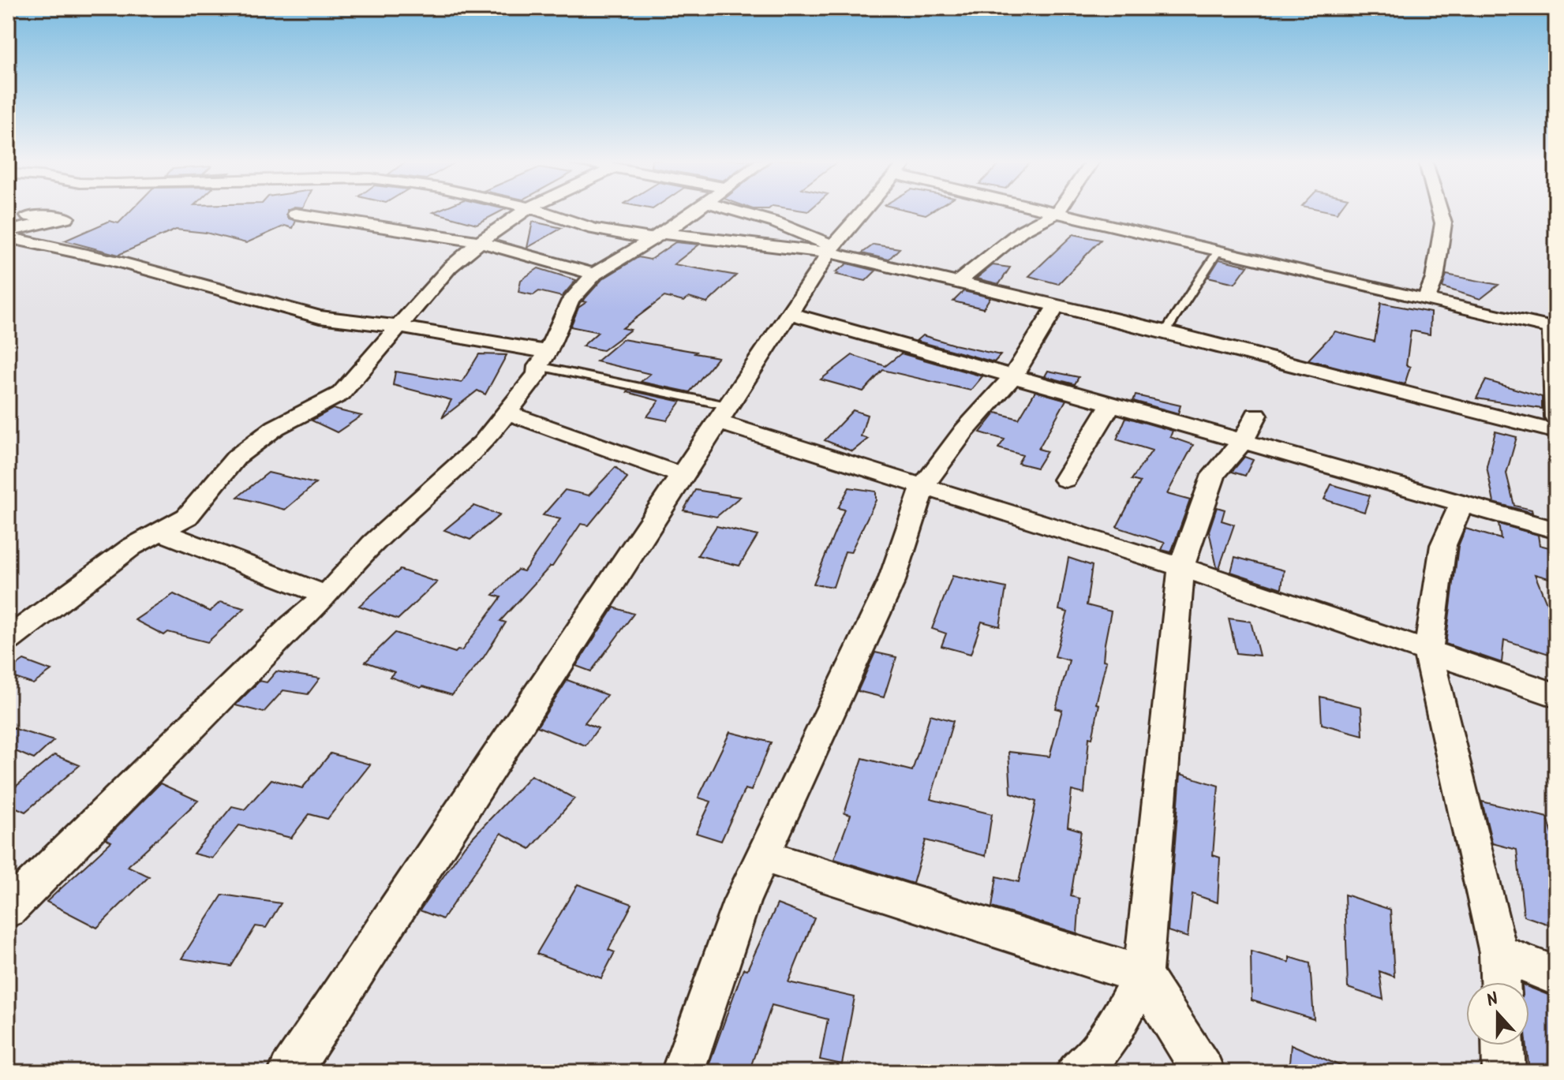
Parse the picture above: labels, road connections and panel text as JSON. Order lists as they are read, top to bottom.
{
  "north": "top"
}
